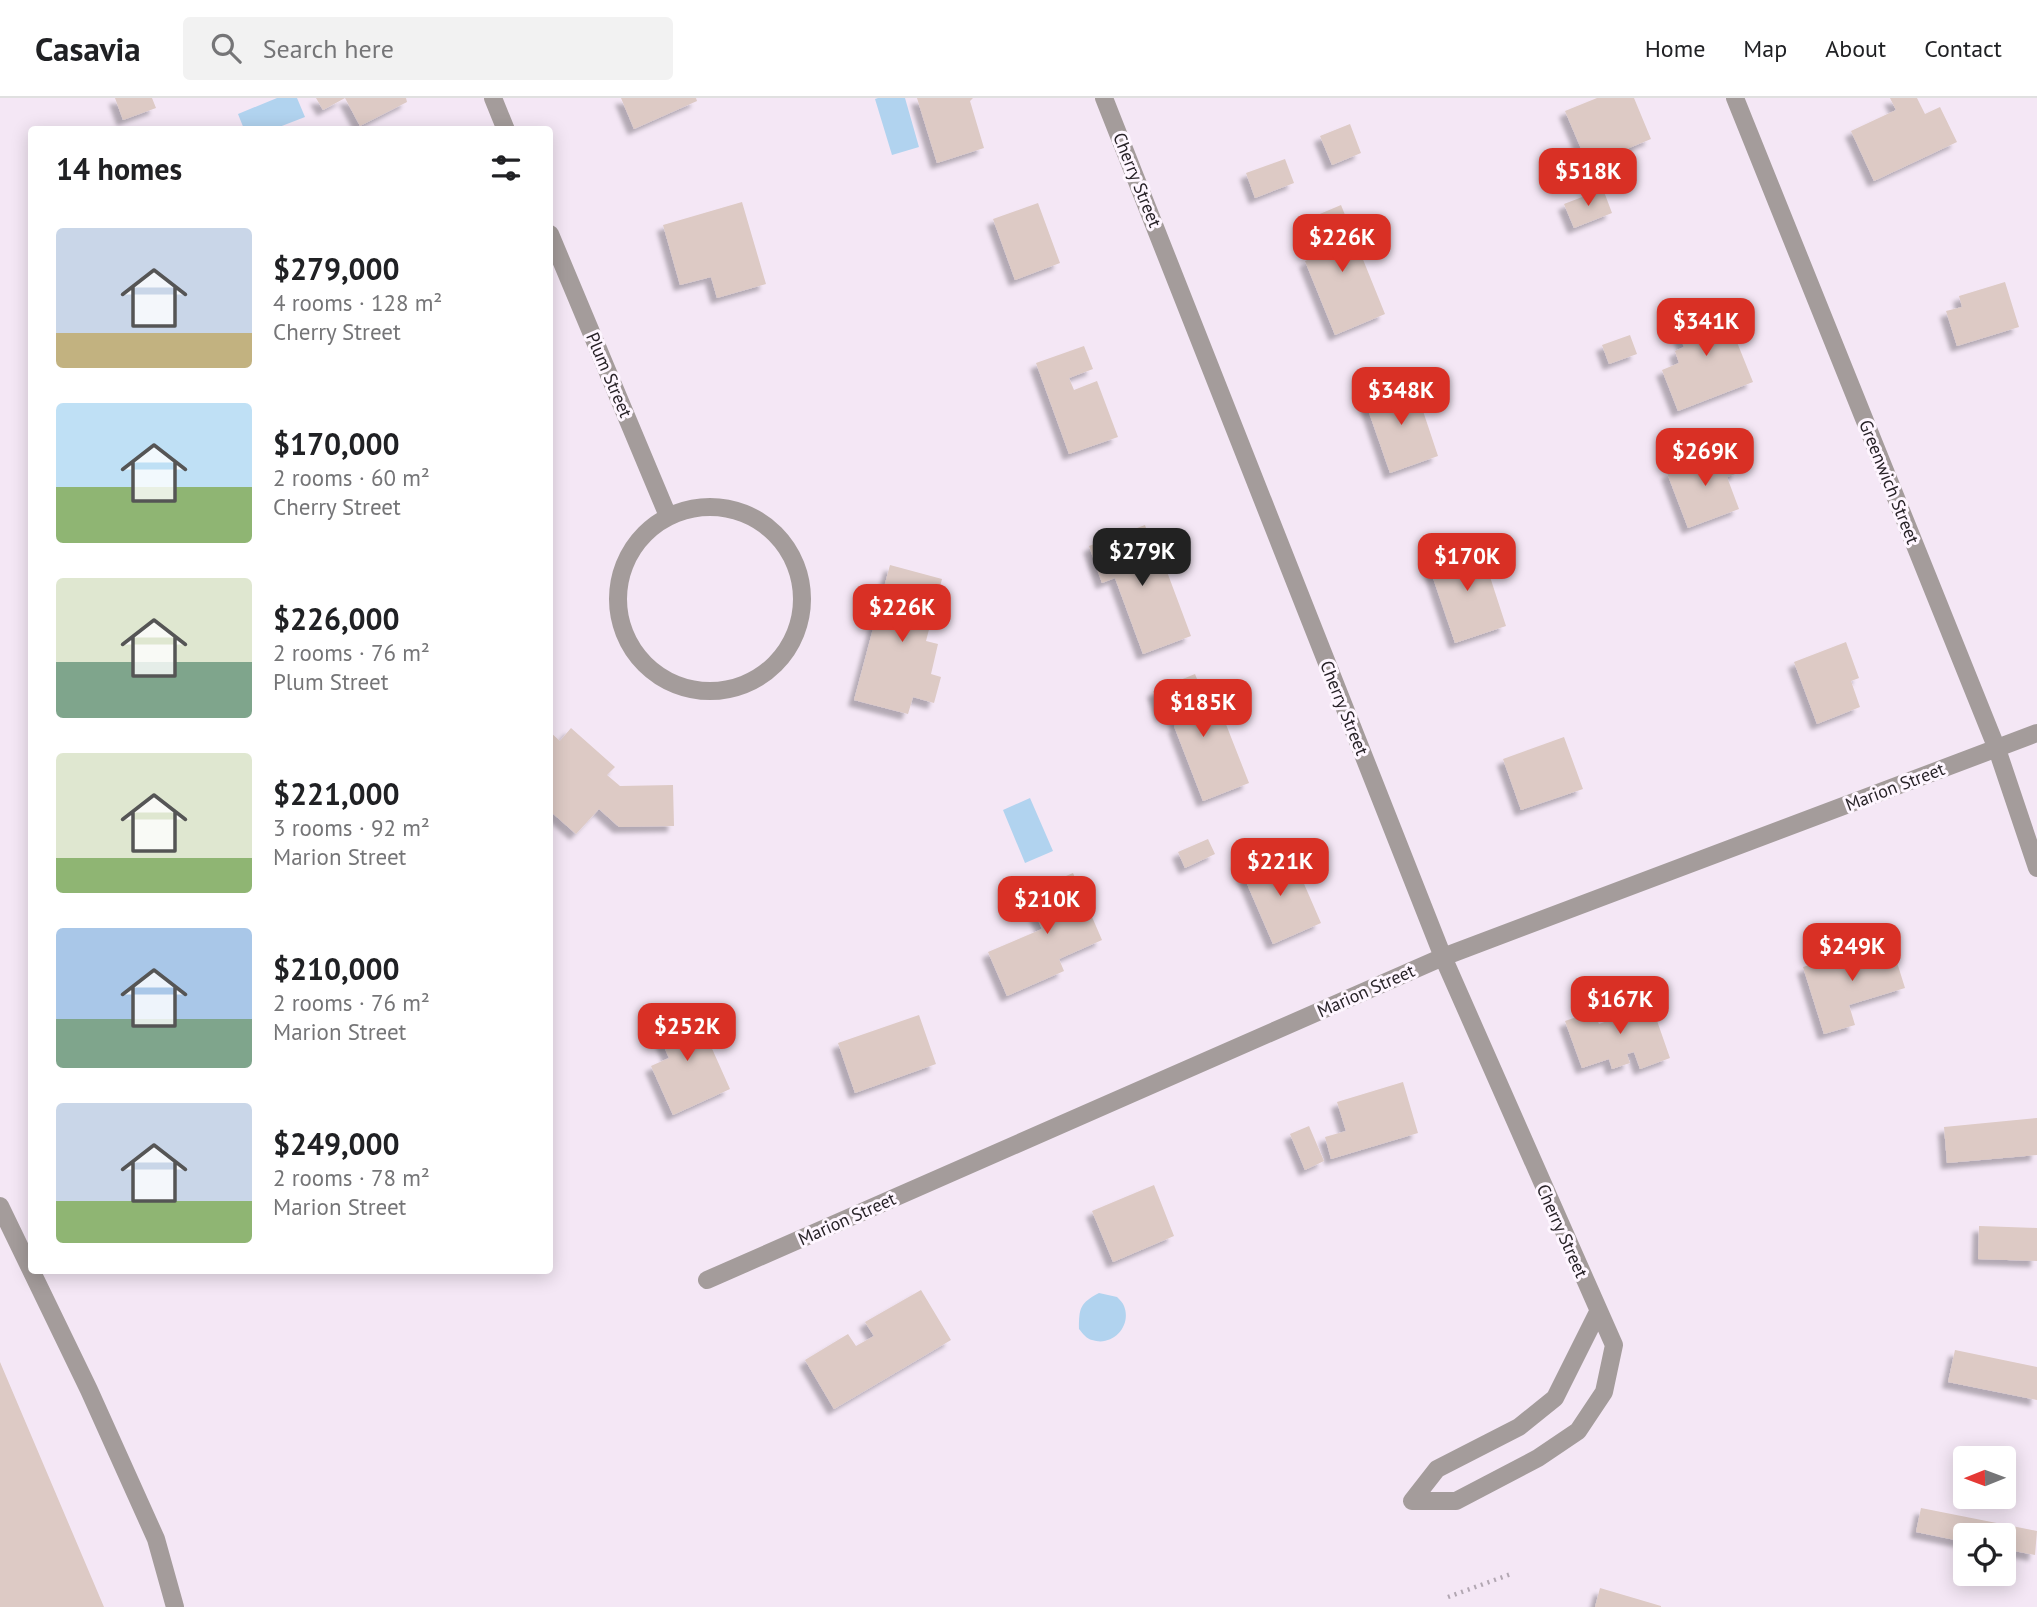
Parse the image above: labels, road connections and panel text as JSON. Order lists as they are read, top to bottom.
{
  "streets": {
    "street": [
      "Cherry Street",
      "Plum Street",
      "Greenwich Street",
      "Marion Street"
    ]
  },
  "crossings": [
    ["Cherry Street", "Marion Street"],
    ["Greenwich Street", "Marion Street"]
  ],
  "north": "left",
  "page": {
    "header": "Casavia",
    "search": "Search here",
    "nav": [
      "Home",
      "Map",
      "About",
      "Contact"
    ],
    "heading": "14 homes",
    "price": [
      "$518K",
      "$226K",
      "$341K",
      "$348K",
      "$269K",
      "$279K",
      "$170K",
      "$226K",
      "$185K",
      "$221K",
      "$210K",
      "$249K",
      "$167K",
      "$252K"
    ],
    "list": [
      {
        "name": "$279,000",
        "note": "4 rooms · 128 m² · Cherry Street"
      },
      {
        "name": "$170,000",
        "note": "2 rooms · 60 m² · Cherry Street"
      },
      {
        "name": "$226,000",
        "note": "2 rooms · 76 m² · Plum Street"
      },
      {
        "name": "$221,000",
        "note": "3 rooms · 92 m² · Marion Street"
      },
      {
        "name": "$210,000",
        "note": "2 rooms · 76 m² · Marion Street"
      },
      {
        "name": "$249,000",
        "note": "2 rooms · 78 m² · Marion Street"
      }
    ]
  }
}
